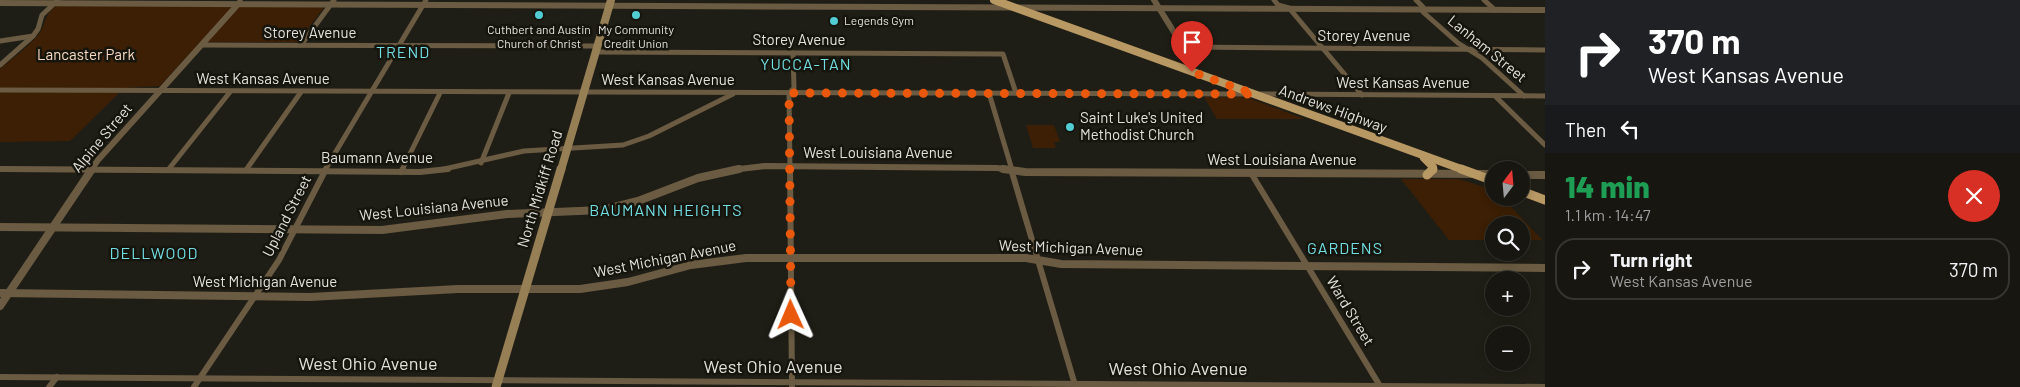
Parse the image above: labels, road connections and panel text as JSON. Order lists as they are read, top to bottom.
{
  "streets": {
    "main road": ["Andrews Highway", "North Midkiff Road"],
    "street": [
      "Storey Avenue",
      "Lanham Street",
      "West Kansas Avenue",
      "Alpine Street",
      "West Louisiana Avenue",
      "Baumann Avenue",
      "Upland Street",
      "West Michigan Avenue",
      "Ward Street",
      "West Ohio Avenue"
    ]
  },
  "crossings": [
    ["Storey Avenue", "Lanham Street"],
    ["Storey Avenue", "West Kansas Avenue"],
    ["Storey Avenue", "Alpine Street"],
    ["Storey Avenue", "North Midkiff Road"],
    ["Storey Avenue", "Upland Street"],
    ["Lanham Street", "West Kansas Avenue"],
    ["West Kansas Avenue", "Andrews Highway"],
    ["West Kansas Avenue", "Alpine Street"],
    ["West Kansas Avenue", "Baumann Avenue"],
    ["West Kansas Avenue", "North Midkiff Road"],
    ["West Kansas Avenue", "Upland Street"],
    ["Andrews Highway", "West Louisiana Avenue"],
    ["Alpine Street", "West Louisiana Avenue"],
    ["Alpine Street", "Baumann Avenue"],
    ["Alpine Street", "West Michigan Avenue"],
    ["West Louisiana Avenue", "North Midkiff Road"],
    ["West Louisiana Avenue", "Upland Street"],
    ["West Louisiana Avenue", "Ward Street"],
    ["Baumann Avenue", "North Midkiff Road"],
    ["Baumann Avenue", "Upland Street"],
    ["North Midkiff Road", "West Michigan Avenue"],
    ["North Midkiff Road", "West Ohio Avenue"],
    ["Upland Street", "West Michigan Avenue"],
    ["Upland Street", "West Ohio Avenue"],
    ["West Michigan Avenue", "Ward Street"],
    ["Ward Street", "West Ohio Avenue"]
  ],
  "districts": [
    "TREND",
    "YUCCA-TAN",
    "BAUMANN HEIGHTS",
    "GARDENS",
    "DELLWOOD"
  ],
  "parks": ["Lancaster Park"],
  "places": [
    "Cuthbert and Austin Church of Christ",
    "My Community Credit Union",
    "Legends Gym",
    "Saint Luke's United Methodist Church"
  ],
  "north": "top",
  "page": {
    "turn": ["370 m", "West Kansas Avenue"],
    "then": "Then",
    "heading": ["14 min", "1.1 km · 14:47"],
    "map_buttons": ["+", "−"],
    "list": [
      {
        "name": "Turn right",
        "note": "West Kansas Avenue",
        "value": "370 m"
      }
    ]
  }
}
